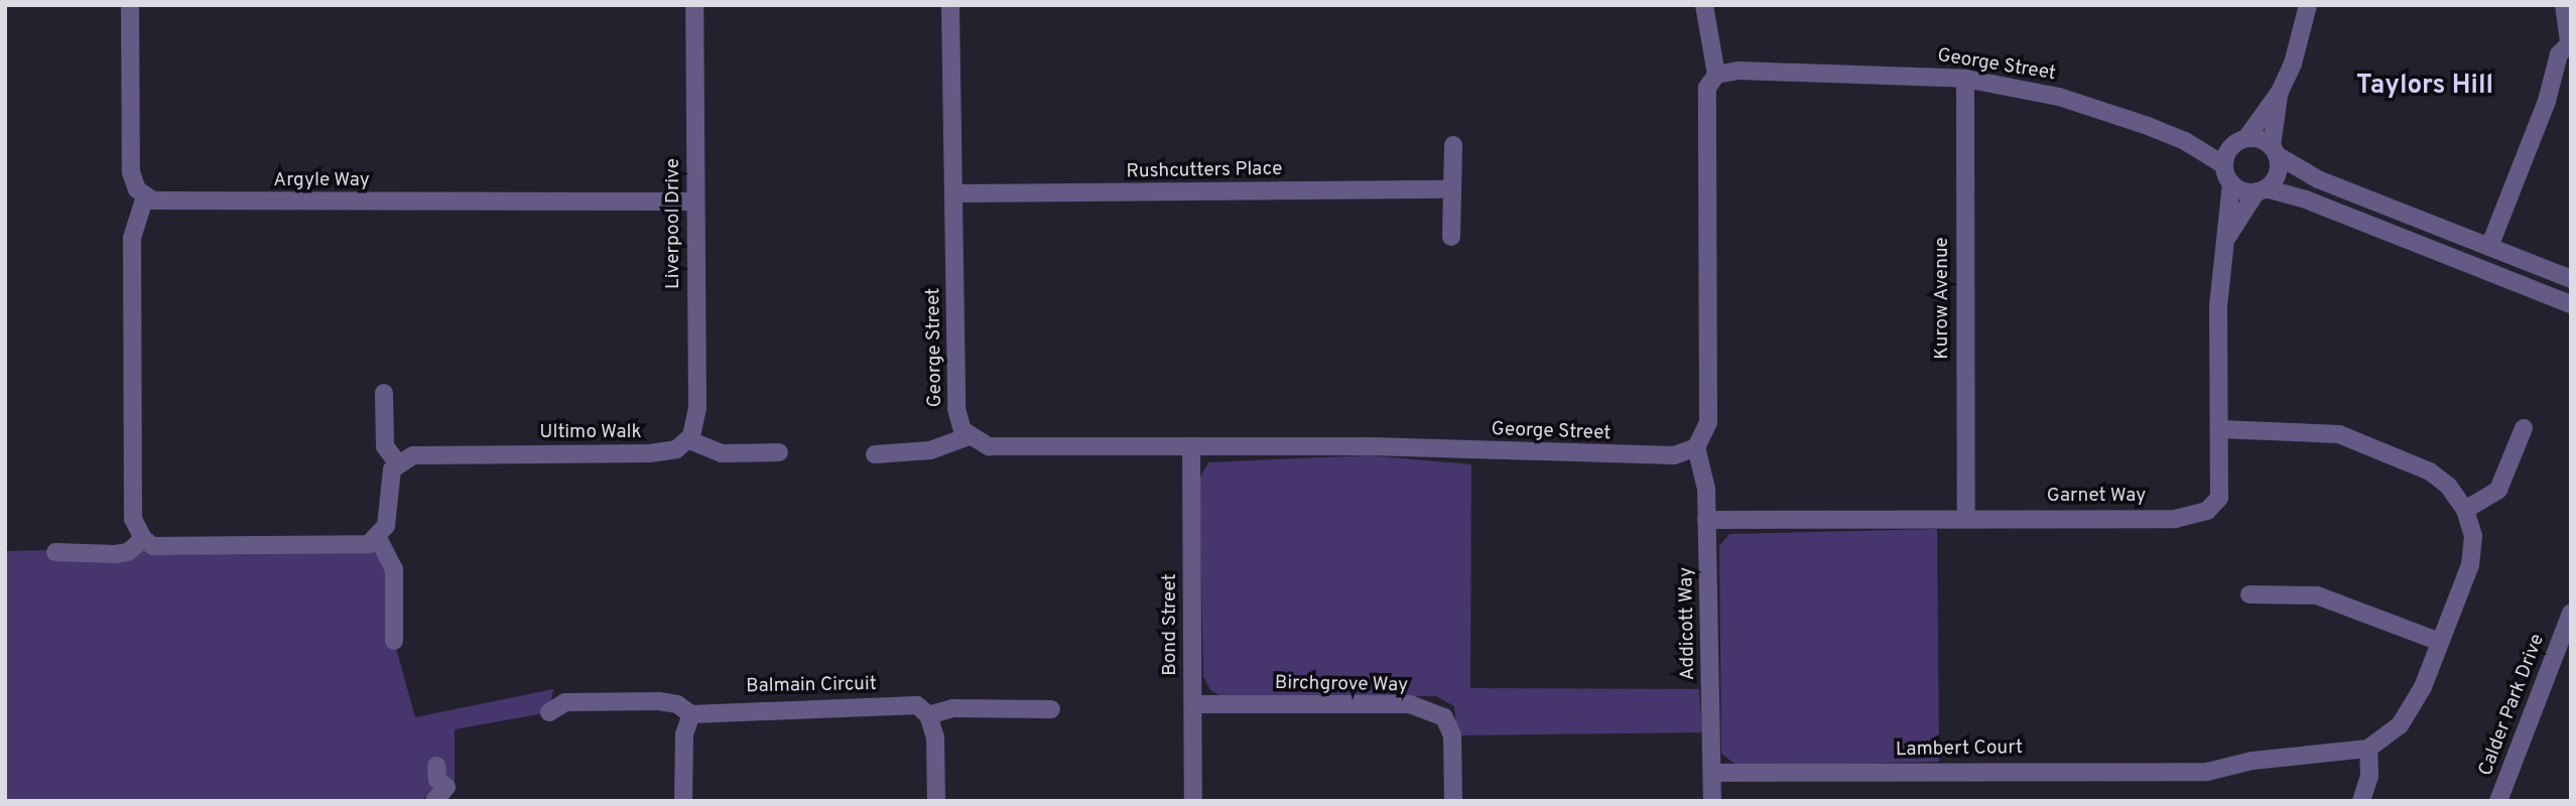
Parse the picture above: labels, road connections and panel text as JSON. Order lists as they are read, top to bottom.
{
  "streets": {
    "street": [
      "George Street",
      "Rushcutters Place",
      "Argyle Way",
      "Liverpool Drive",
      "Kurow Avenue",
      "Ultimo Walk",
      "Garnet Way",
      "Addicott Way",
      "Bond Street",
      "Birchgrove Way",
      "Balmain Circuit",
      "Calder Park Drive",
      "Lambert Court"
    ]
  },
  "crossings": [
    ["George Street", "Rushcutters Place"],
    ["George Street", "Kurow Avenue"],
    ["George Street", "Garnet Way"],
    ["George Street", "Addicott Way"],
    ["George Street", "Bond Street"],
    ["Argyle Way", "Liverpool Drive"],
    ["Liverpool Drive", "Ultimo Walk"],
    ["Kurow Avenue", "Garnet Way"],
    ["Garnet Way", "Addicott Way"],
    ["Addicott Way", "Lambert Court"],
    ["Bond Street", "Birchgrove Way"]
  ],
  "districts": ["Taylors Hill"]
}
